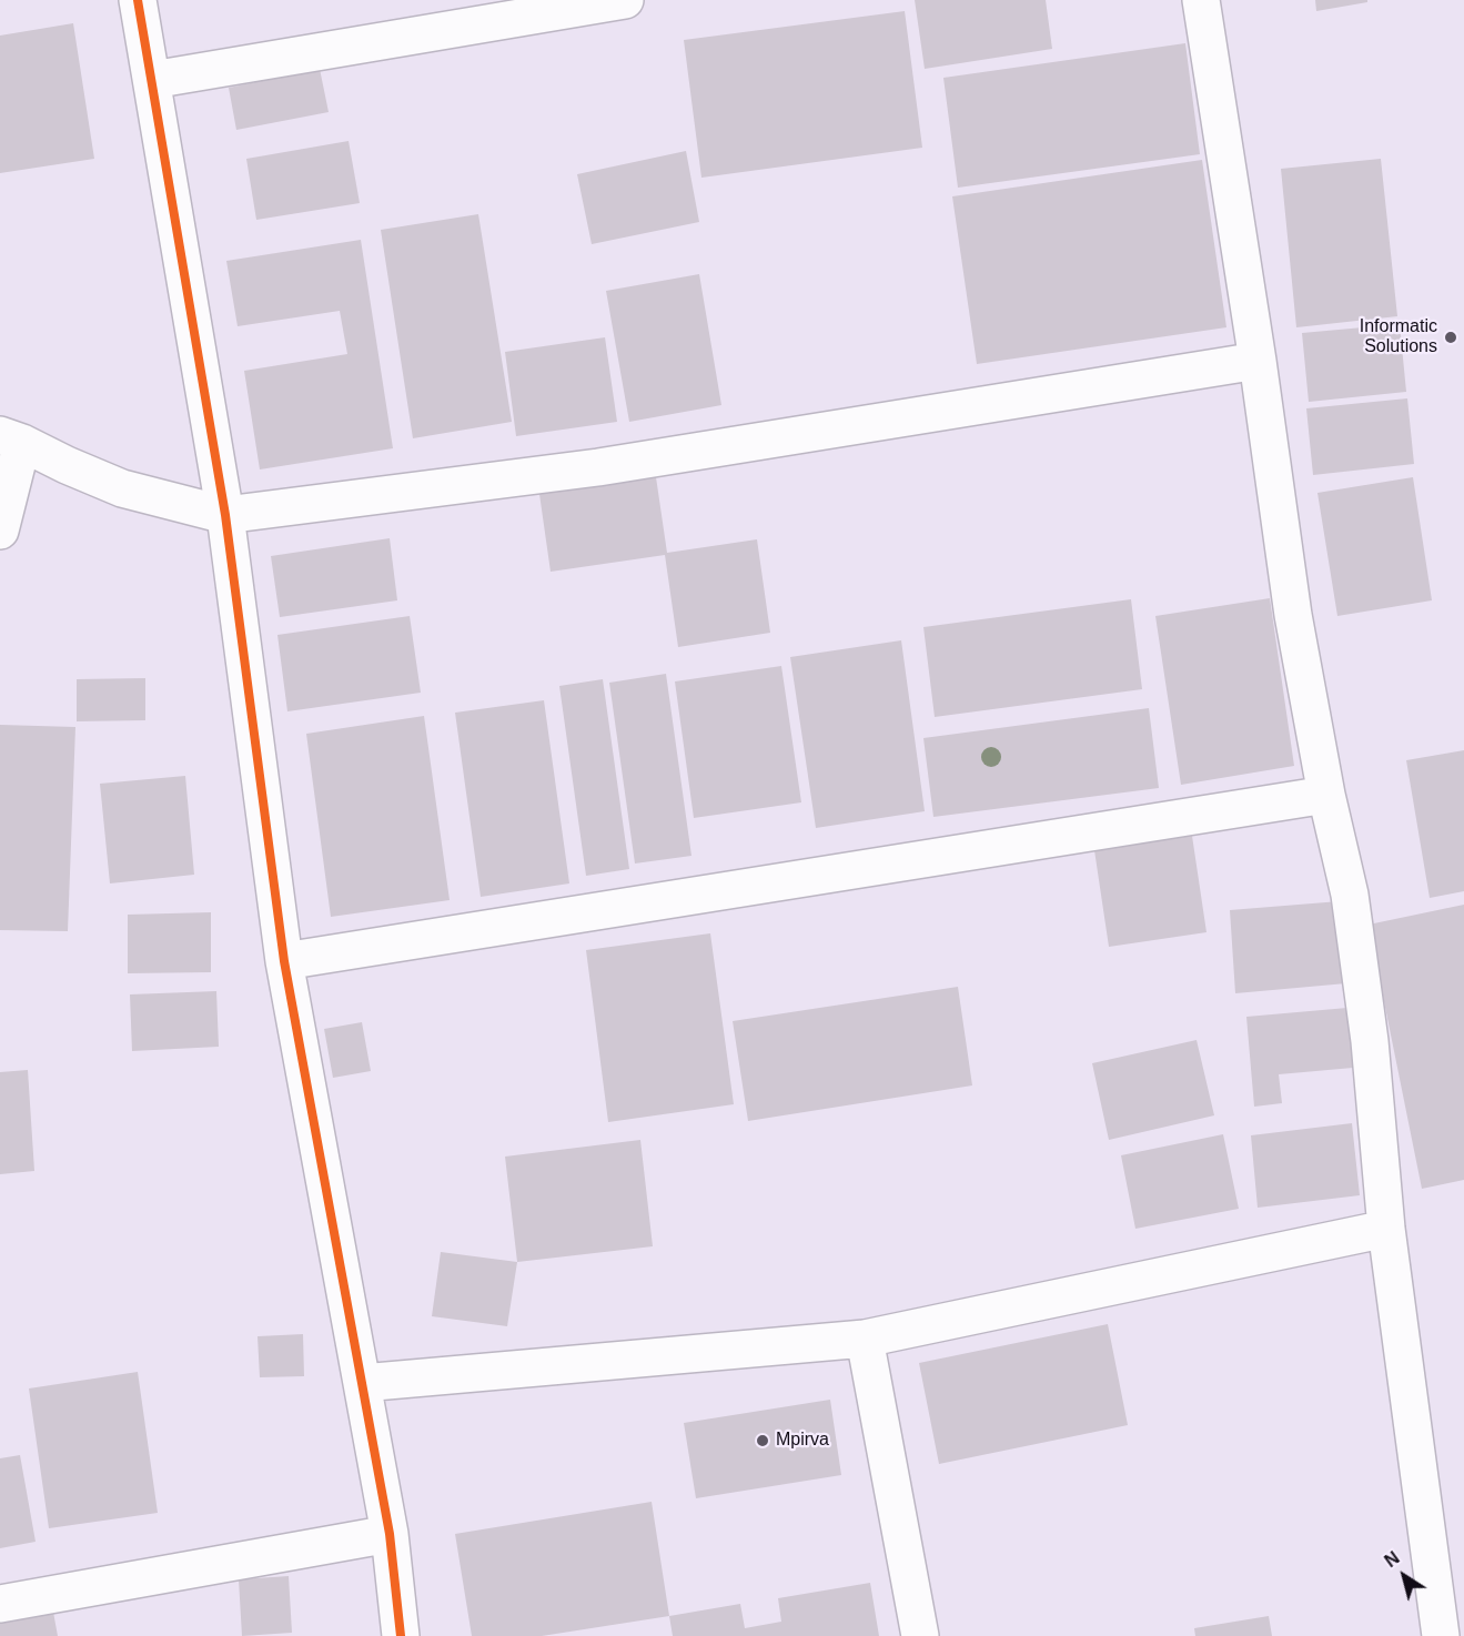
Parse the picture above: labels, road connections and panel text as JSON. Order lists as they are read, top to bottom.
{
  "places": ["Informatic Solutions", "Mpirva"],
  "north": "top left"
}
